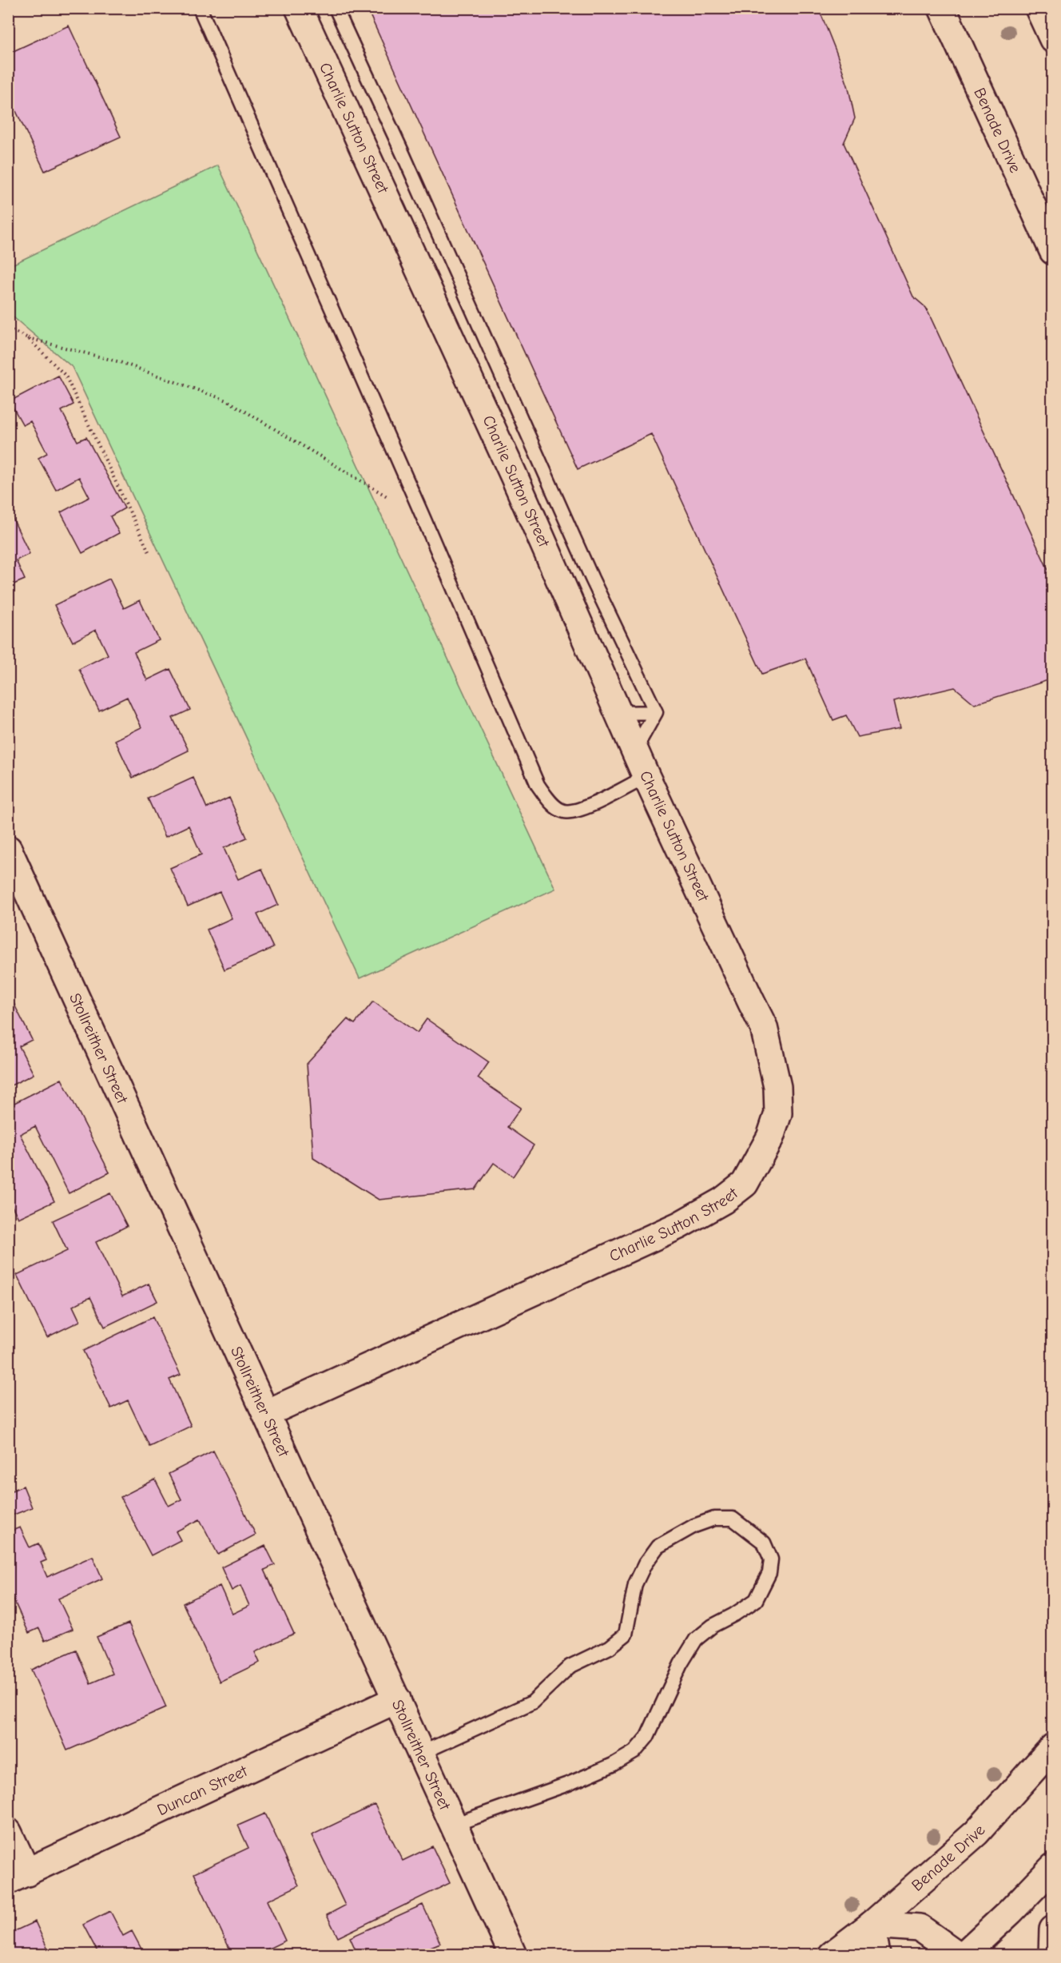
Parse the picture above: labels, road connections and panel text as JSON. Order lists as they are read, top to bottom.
{
  "streets": {
    "street": [
      "Charlie Sutton Street",
      "Benade Drive",
      "Stollreither Street",
      "Duncan Street"
    ]
  },
  "crossings": [
    ["Charlie Sutton Street", "Stollreither Street"],
    ["Stollreither Street", "Duncan Street"]
  ]
}
